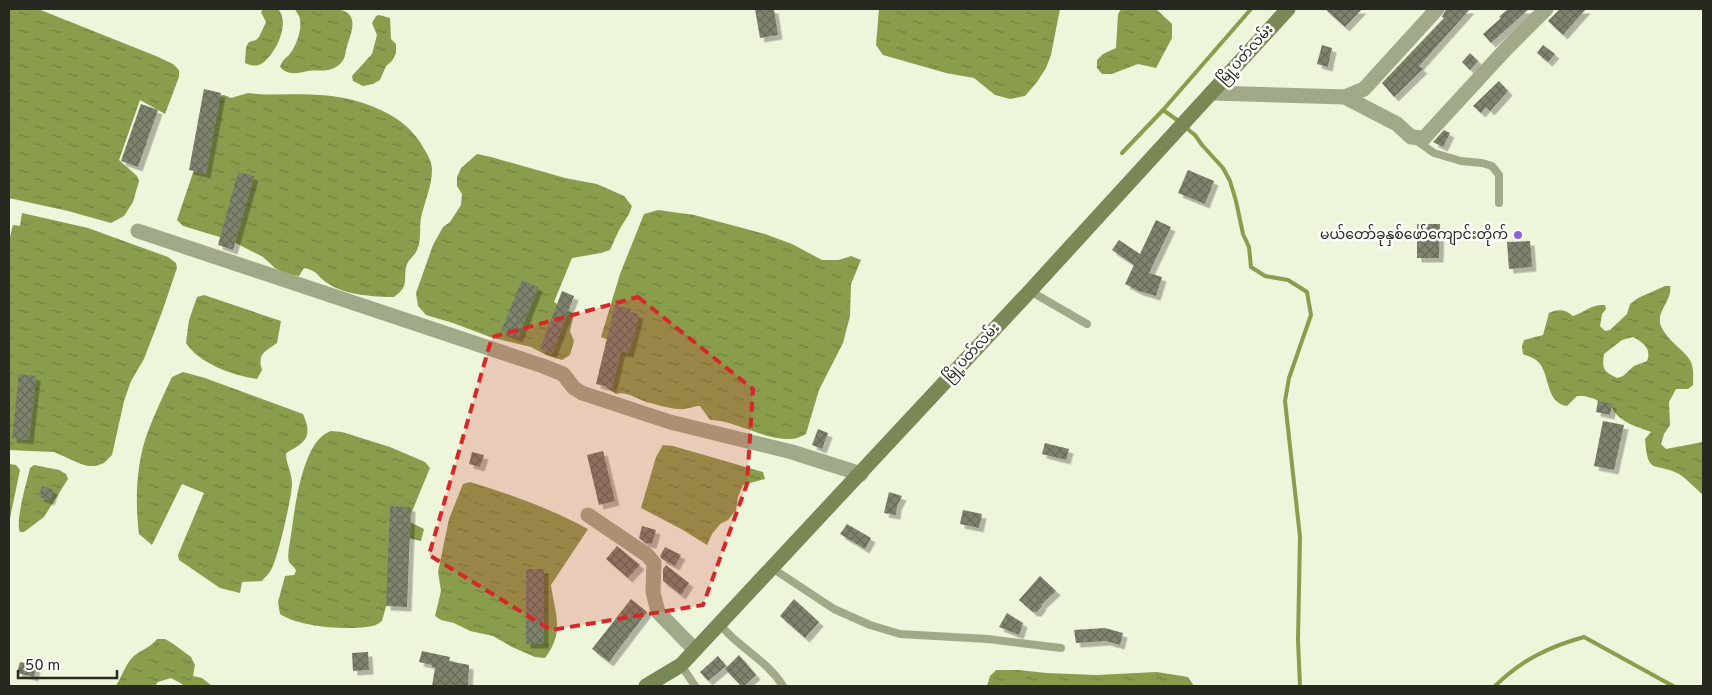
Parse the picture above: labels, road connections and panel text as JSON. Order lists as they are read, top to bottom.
{
  "streets": {
    "main road": ["မြို့ပတ်လမ်း"]
  },
  "places": ["မယ်တော်ခုနှစ်ဖော်ကျောင်းတိုက်"],
  "scale_bar": "50 m"
}
